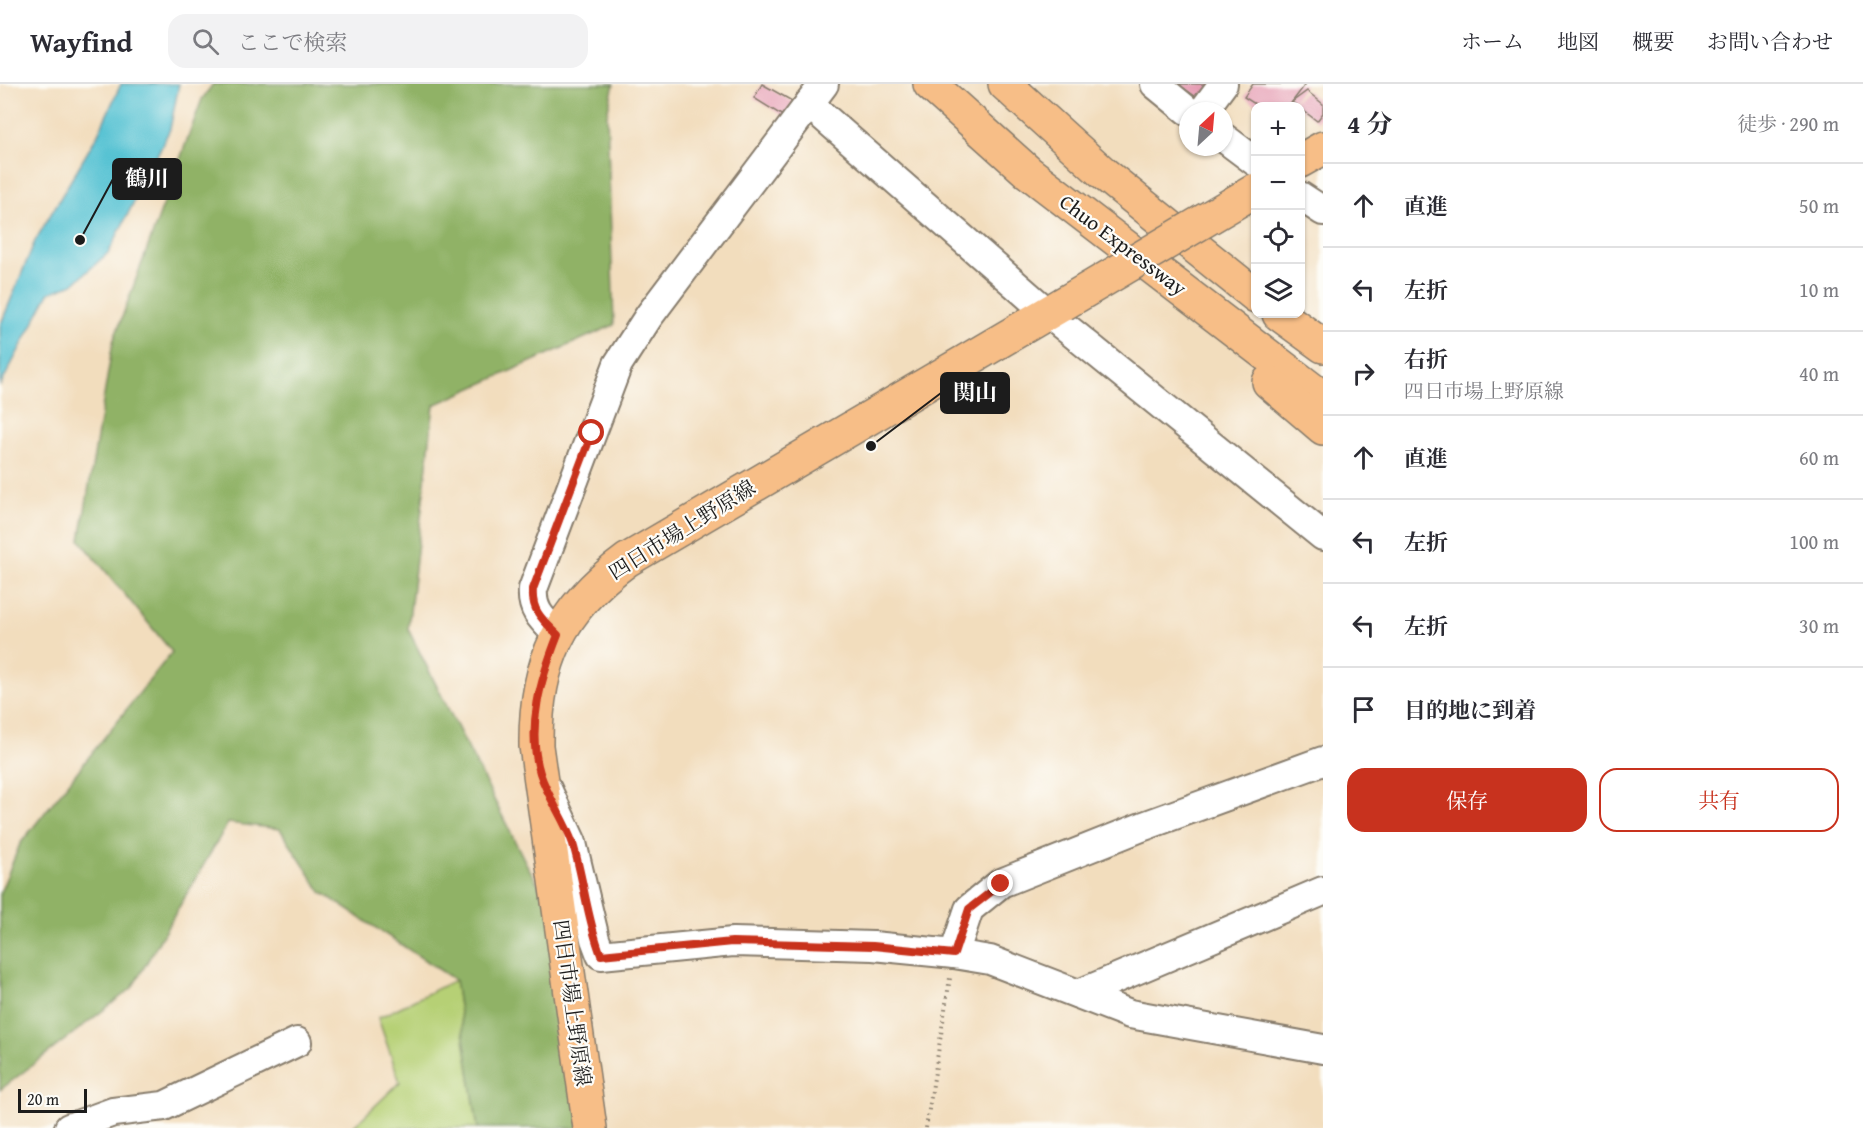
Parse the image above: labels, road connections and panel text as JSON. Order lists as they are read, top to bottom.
{
  "streets": {
    "main road": ["Chuo Expressway", "四日市場上野原線"]
  },
  "places": ["鶴川", "関山"],
  "scale_bar": "20 m",
  "north": "top right",
  "page": {
    "header": "Wayfind",
    "search": "ここで検索",
    "nav": [
      "ホーム",
      "地図",
      "概要",
      "お問い合わせ"
    ],
    "heading": ["4 分", "徒歩 · 290 m"],
    "map_buttons": ["+", "−"],
    "list": [
      ["直進", "50 m"],
      ["左折", "10 m"],
      ["右折", "四日市場上野原線", "40 m"],
      ["直進", "60 m"],
      ["左折", "100 m"],
      ["左折", "30 m"],
      "目的地に到着"
    ],
    "buttons": ["保存", "共有"],
    "scale": "20 m"
  }
}
